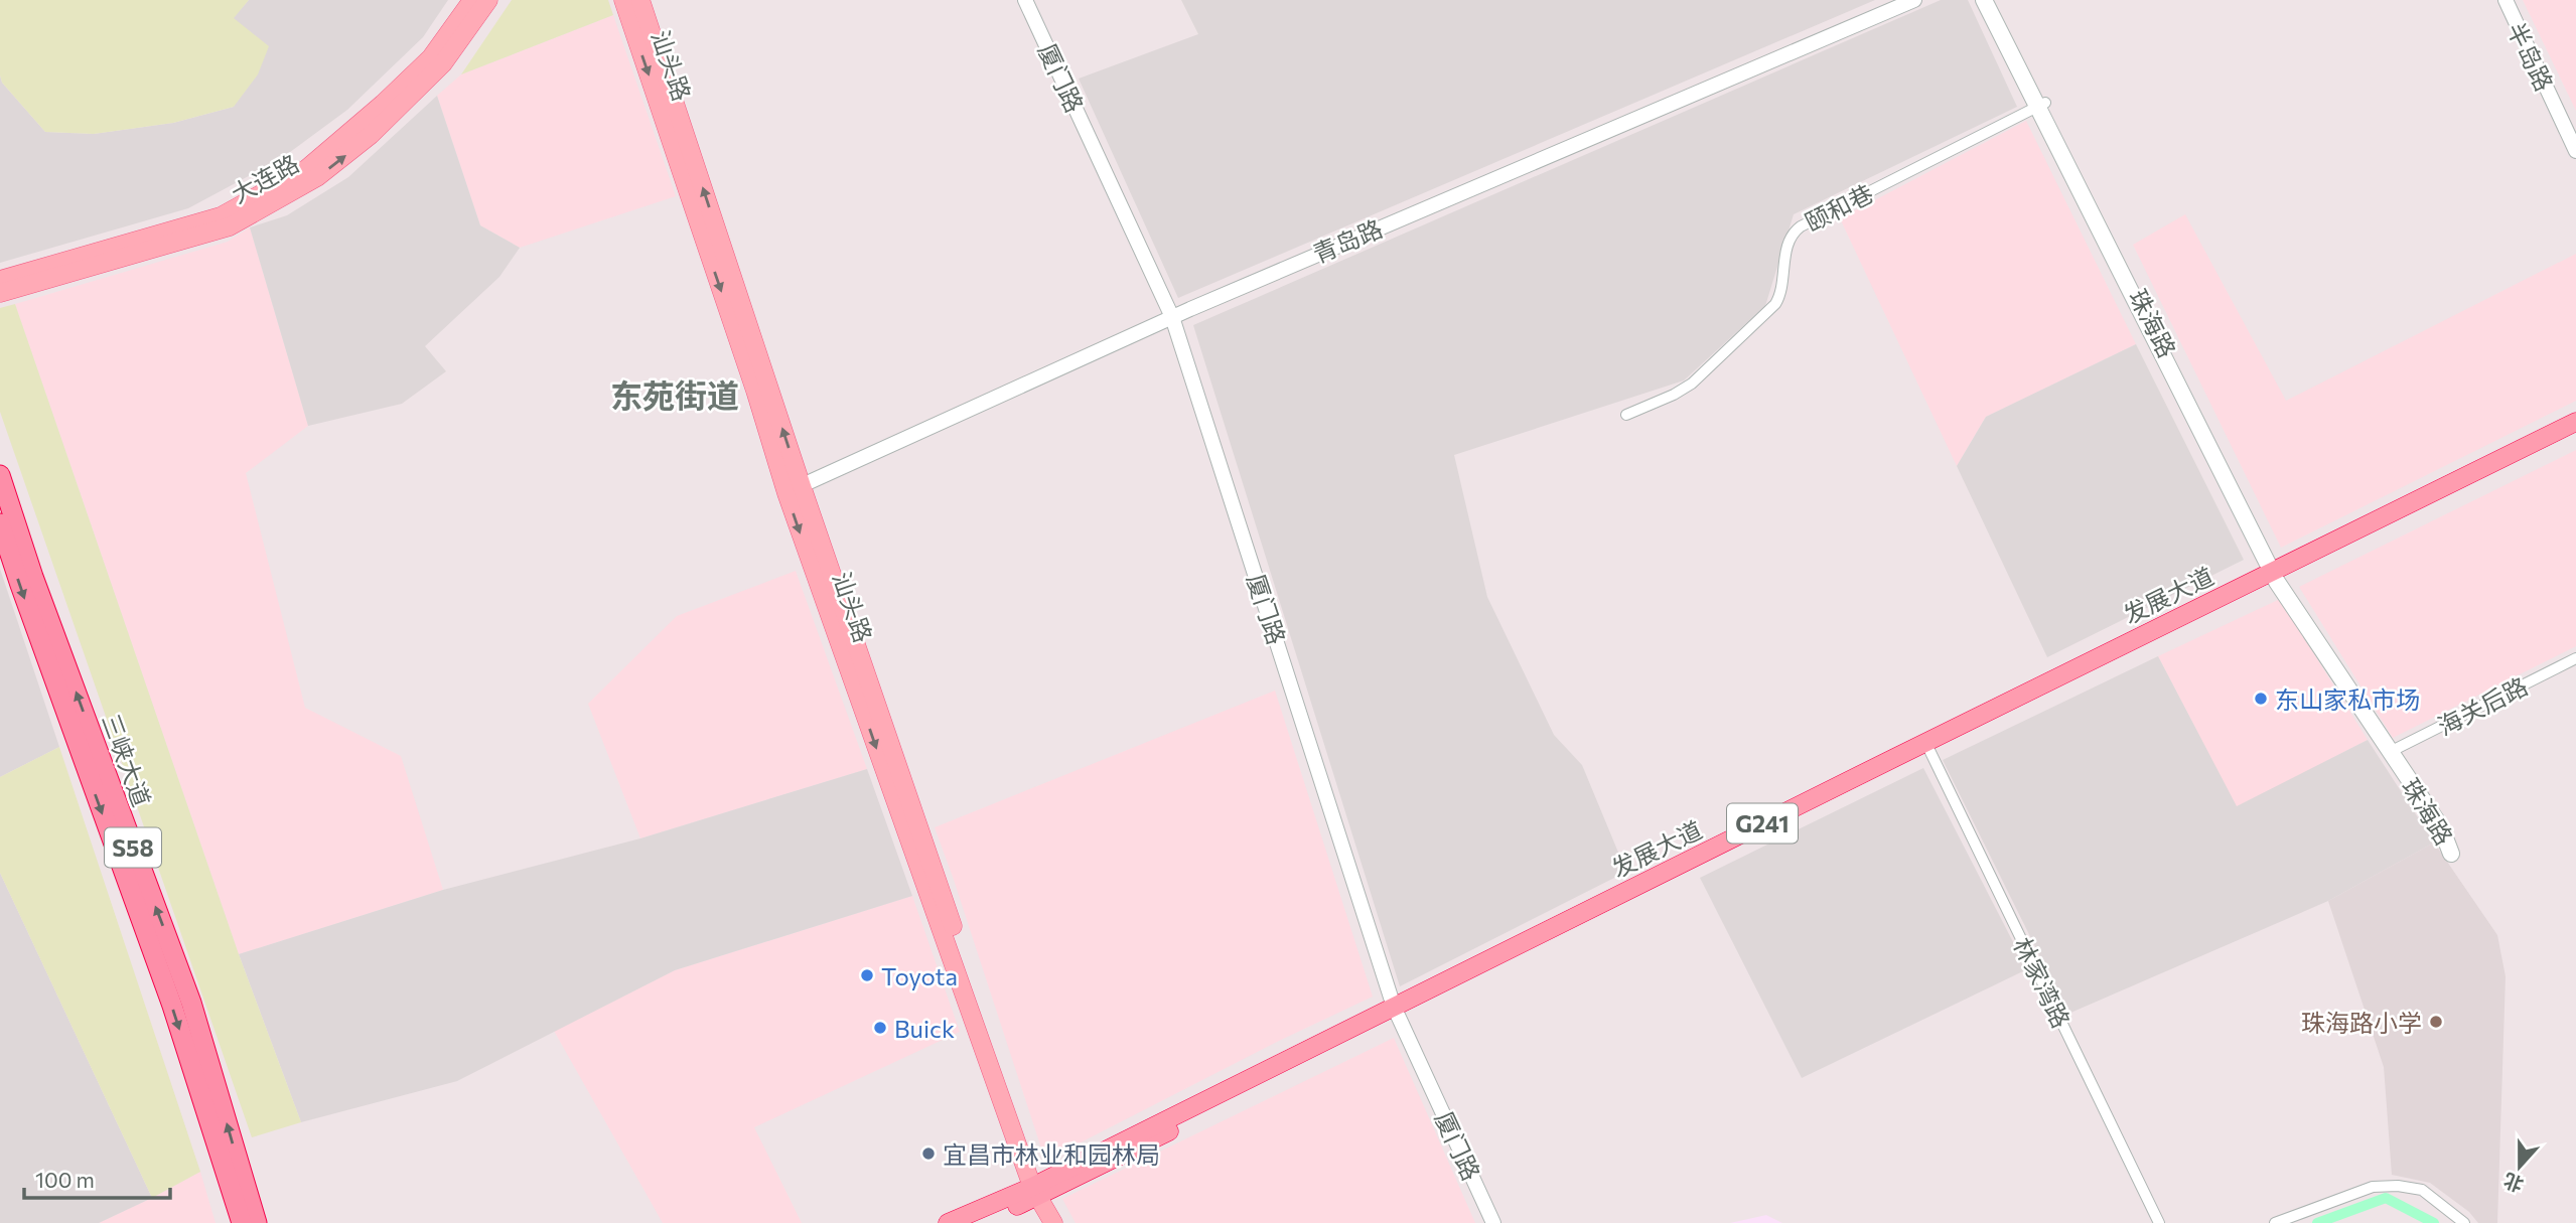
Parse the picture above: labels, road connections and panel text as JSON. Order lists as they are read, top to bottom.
{
  "streets": {
    "highway": [
      "发展大道",
      "三峡大道",
      "G241",
      "S58"
    ],
    "main road": ["汕头路", "大连路", "珠海路"],
    "street": [
      "半岛路",
      "厦门路",
      "颐和巷",
      "青岛路",
      "海关后路",
      "林家湾路"
    ]
  },
  "crossings": [
    ["汕头路", "青岛路"],
    ["汕头路", "发展大道"],
    ["厦门路", "青岛路"],
    ["厦门路", "发展大道"],
    ["颐和巷", "珠海路"],
    ["珠海路", "发展大道"],
    ["珠海路", "海关后路"],
    ["发展大道", "林家湾路"]
  ],
  "districts": ["东苑街道"],
  "places": [
    "东山家私市场",
    "Toyota",
    "珠海路小学",
    "Buick",
    "宜昌市林业和园林局"
  ],
  "scale_bar": "100 m",
  "north": "bottom"
}
